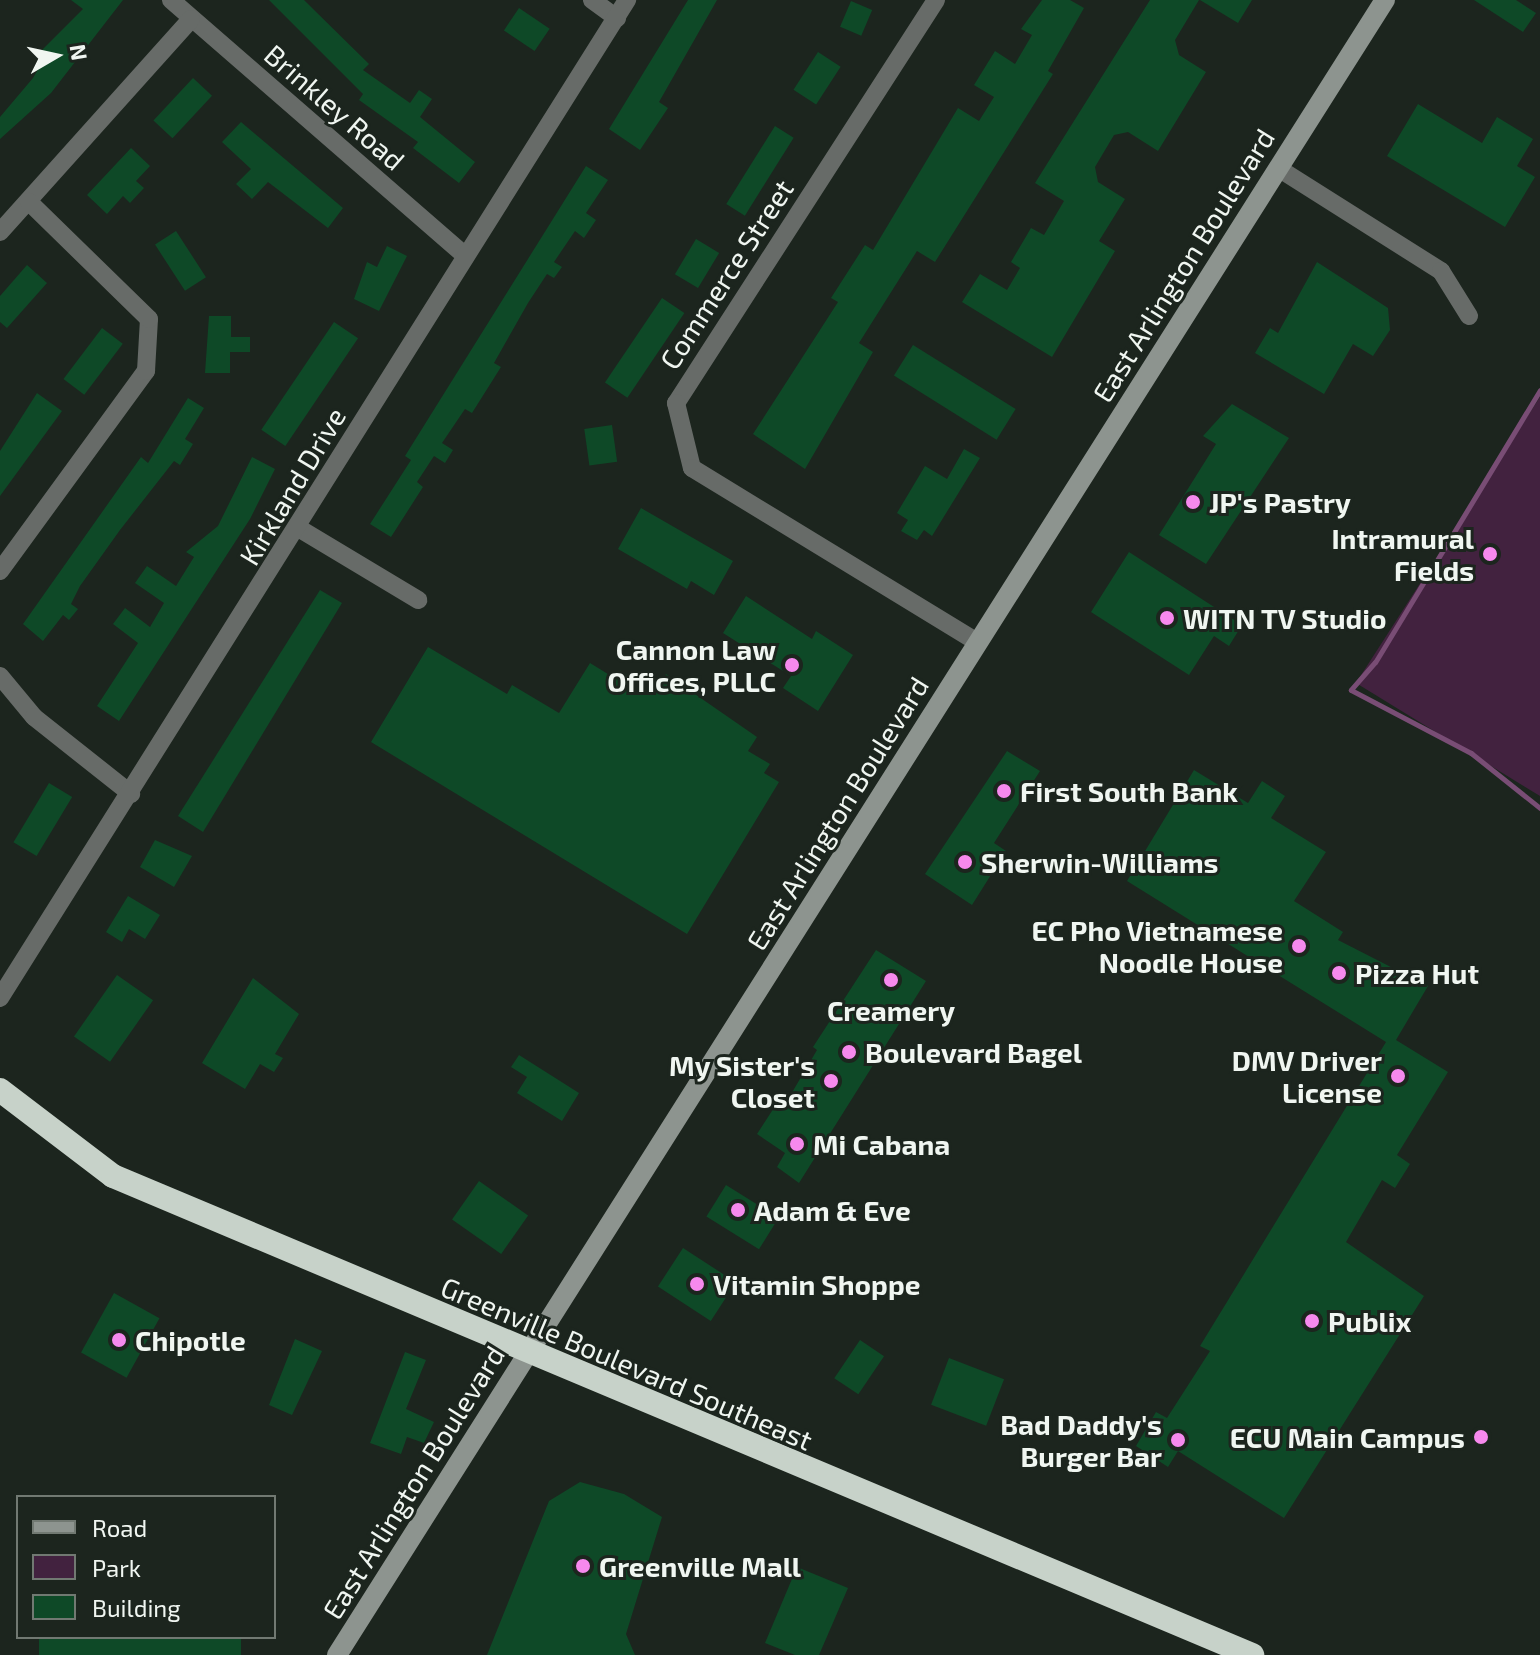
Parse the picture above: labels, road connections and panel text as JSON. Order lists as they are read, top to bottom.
{
  "streets": {
    "highway": ["Greenville Boulevard Southeast"],
    "main road": ["East Arlington Boulevard"],
    "street": ["Brinkley Road", "Commerce Street", "Kirkland Drive"]
  },
  "crossings": [
    ["Brinkley Road", "Kirkland Drive"],
    ["East Arlington Boulevard", "Commerce Street"],
    ["East Arlington Boulevard", "Greenville Boulevard Southeast"]
  ],
  "places": [
    "JP's Pastry",
    "Intramural Fields",
    "WITN TV Studio",
    "Cannon Law Offices, PLLC",
    "First South Bank",
    "Sherwin-Williams",
    "EC Pho Vietnamese Noodle House",
    "Pizza Hut",
    "Creamery",
    "Boulevard Bagel",
    "DMV Driver License",
    "My Sister's Closet",
    "Mi Cabana",
    "Adam & Eve",
    "Vitamin Shoppe",
    "Publix",
    "Chipotle",
    "ECU Main Campus",
    "Bad Daddy's Burger Bar",
    "Greenville Mall"
  ],
  "legend": ["Road", "Park", "Building"],
  "north": "right"
}
